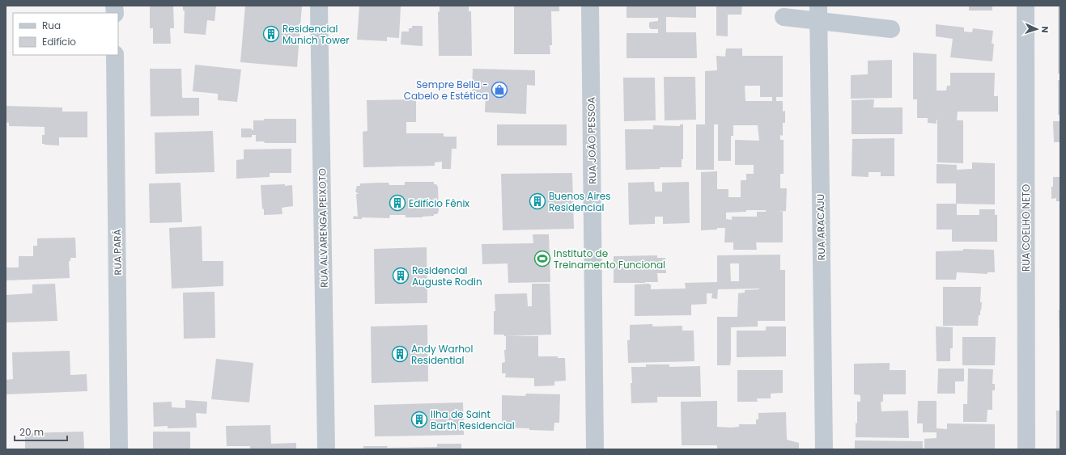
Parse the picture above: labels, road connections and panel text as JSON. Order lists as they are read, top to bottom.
{
  "streets": {
    "street": [
      "RUA JOÃO PESSOA",
      "RUA ARACAJU",
      "RUA ALVARENGA PEIXOTO",
      "RUA COELHO NETO",
      "RUA PARÁ"
    ]
  },
  "places": {
    "building": [
      "Residencial Munich Tower",
      "Buenos Aires Residencial",
      "Edifício Fênix",
      "Residencial Auguste Rodin",
      "Andy Warhol Residential",
      "Ilha de Saint Barth Residencial"
    ],
    "shop": ["Sempre Bella - Cabelo e Estética"],
    "sports": ["Instituto de Treinamento Funcional"]
  },
  "legend": ["Rua", "Edifício"],
  "scale_bar": "20 m",
  "north": "right"
}
